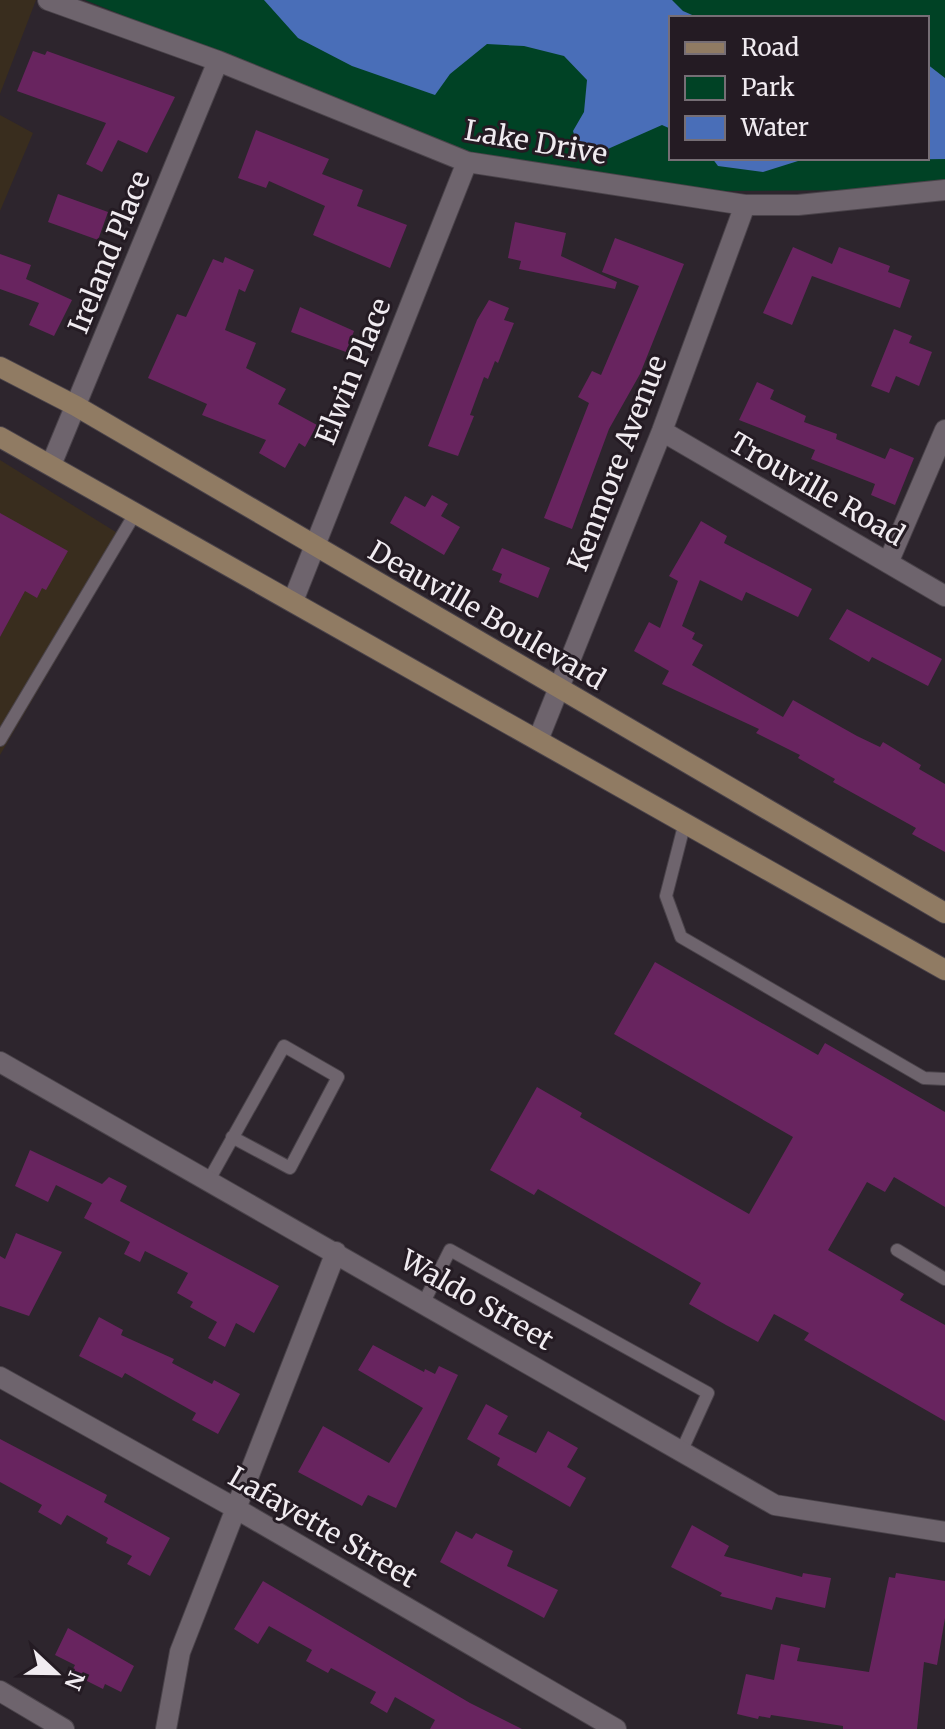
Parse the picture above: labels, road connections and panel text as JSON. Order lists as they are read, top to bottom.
{
  "streets": {
    "street": [
      "Lake Drive",
      "Ireland Place",
      "Elwin Place",
      "Kenmore Avenue",
      "Trouville Road",
      "Deauville Boulevard",
      "Waldo Street",
      "Lafayette Street"
    ]
  },
  "crossings": [
    ["Lake Drive", "Ireland Place"],
    ["Lake Drive", "Elwin Place"],
    ["Lake Drive", "Kenmore Avenue"],
    ["Ireland Place", "Deauville Boulevard"],
    ["Elwin Place", "Deauville Boulevard"],
    ["Kenmore Avenue", "Trouville Road"],
    ["Kenmore Avenue", "Deauville Boulevard"]
  ],
  "legend": ["Road", "Park", "Water"],
  "north": "right"
}
